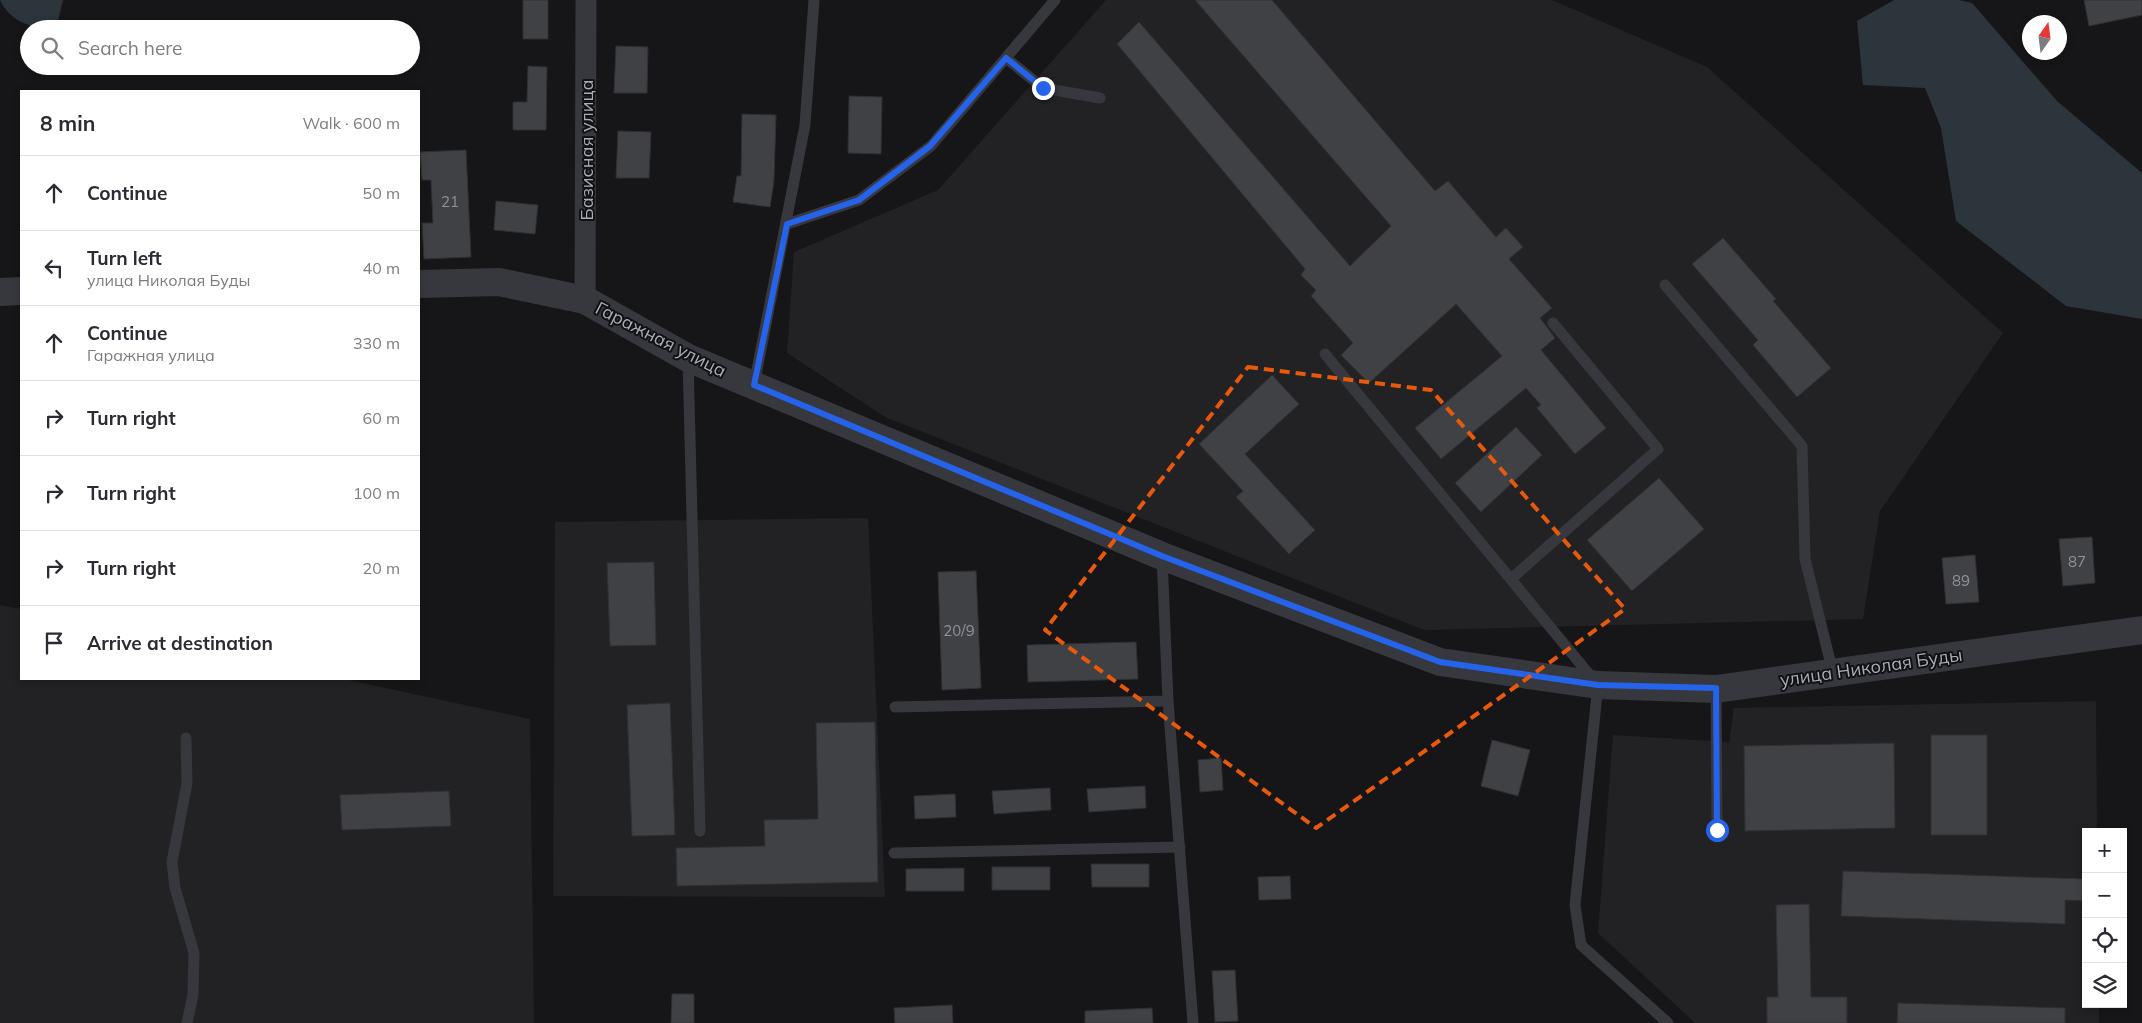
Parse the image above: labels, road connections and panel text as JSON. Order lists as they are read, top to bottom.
{
  "streets": {
    "street": ["Базисная улица", "Гаражная улица", "улица Николая Буды"]
  },
  "crossings": [
    ["Базисная улица", "Гаражная улица"],
    ["Гаражная улица", "улица Николая Буды"]
  ],
  "house_numbers": [
    "21",
    "87",
    "89",
    "20/9"
  ],
  "north": "top",
  "page": {
    "search": "Search here",
    "heading": ["8 min", "Walk · 600 m"],
    "list": [
      ["Continue", "50 m"],
      ["Turn left", "улица Николая Буды", "40 m"],
      ["Continue", "Гаражная улица", "330 m"],
      ["Turn right", "60 m"],
      ["Turn right", "100 m"],
      ["Turn right", "20 m"],
      "Arrive at destination"
    ],
    "map_buttons": ["+", "−"]
  }
}
